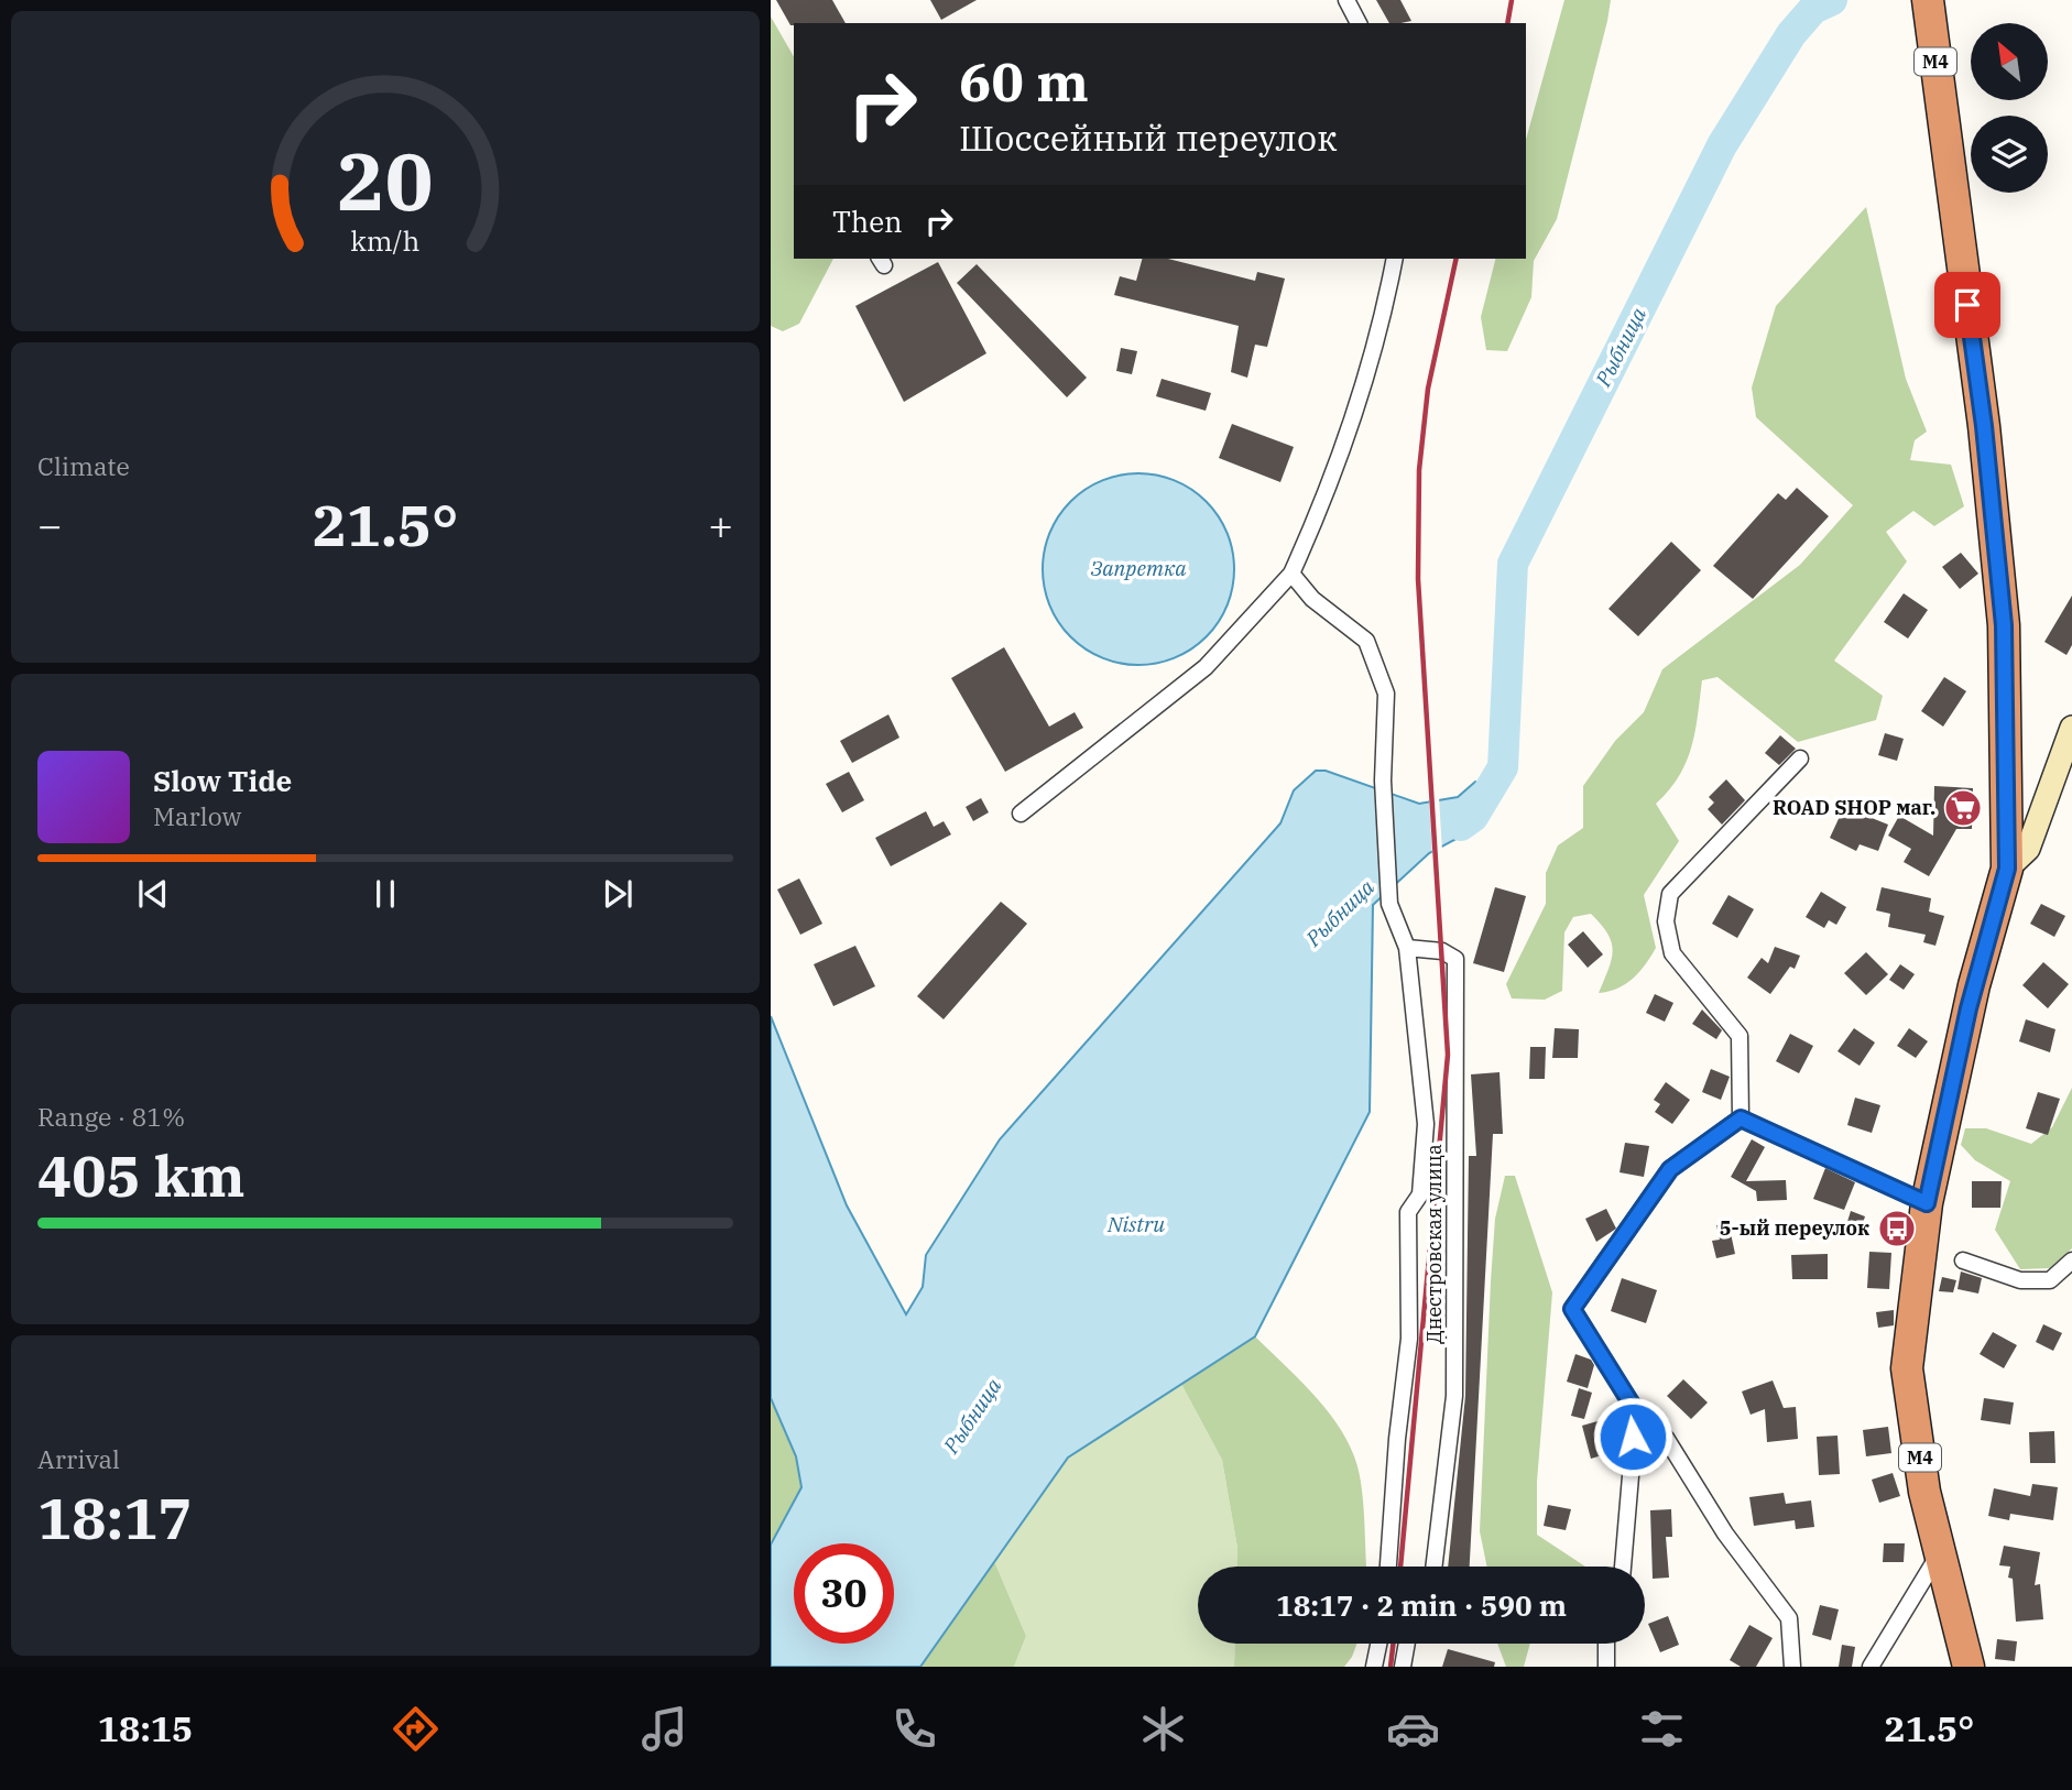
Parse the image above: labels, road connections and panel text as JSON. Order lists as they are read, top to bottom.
{
  "streets": {
    "highway": ["M4"],
    "street": ["Днестровская улица"]
  },
  "water": ["Рыбница", "Запретка", "Nistru"],
  "places": {
    "supermarket": ["ROAD SHOP маг."],
    "bus stop": ["5-ый переулок"]
  },
  "north": "top left",
  "page": {
    "turn": ["60 m", "Шоссейный переулок"],
    "then": "Then",
    "tile": [
      "Climate",
      ["Range · 81%", "405 km"],
      ["Arrival", "18:17"]
    ],
    "heat": ["−", "21.5°", "+"],
    "song": ["Slow Tide", "Marlow"],
    "limit": "30",
    "trip": "18:17 · 2 min · 590 m",
    "tabs": ["18:15", "21.5°"],
    "gauge": ["20", "km/h"]
  }
}
